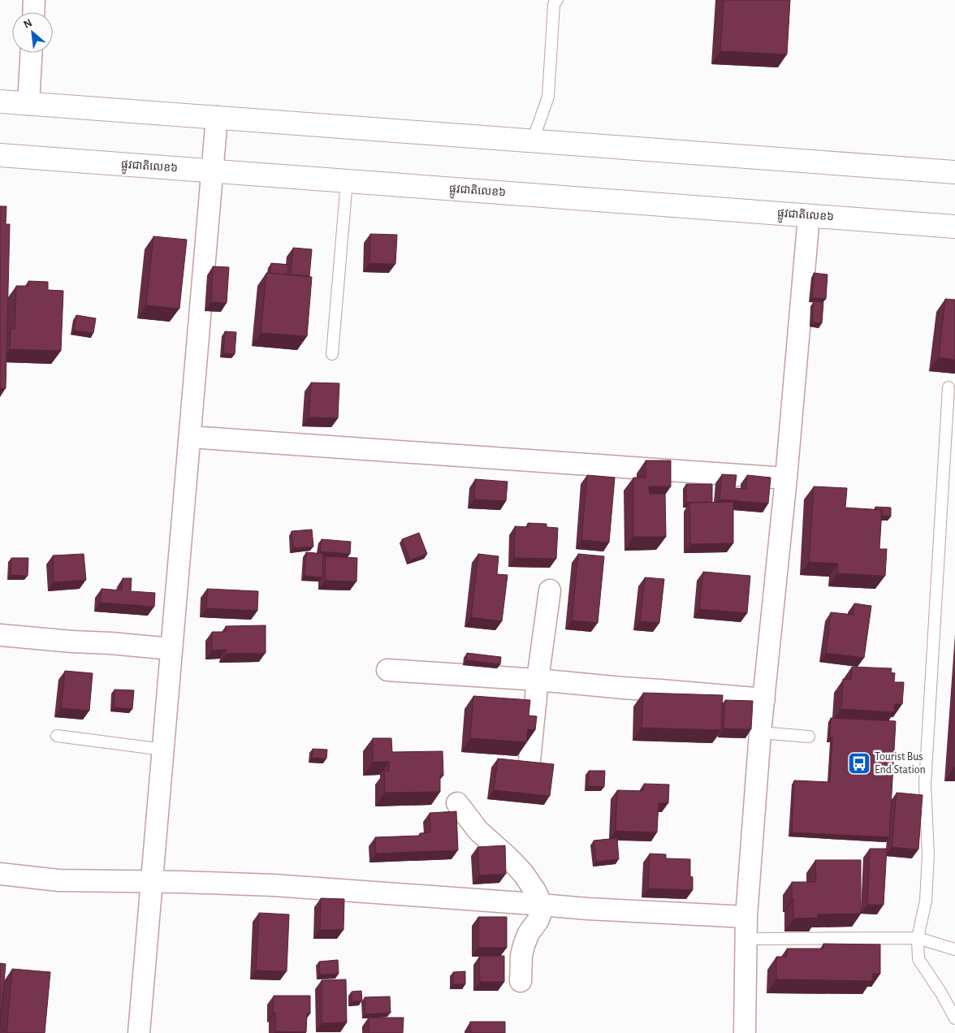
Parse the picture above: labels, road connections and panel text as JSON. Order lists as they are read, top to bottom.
{
  "streets": {
    "highway": ["ផ្លូវជាតិលេខ៦"]
  },
  "places": {
    "bus stop": ["Tourist Bus End Station"]
  },
  "north": "top left"
}
